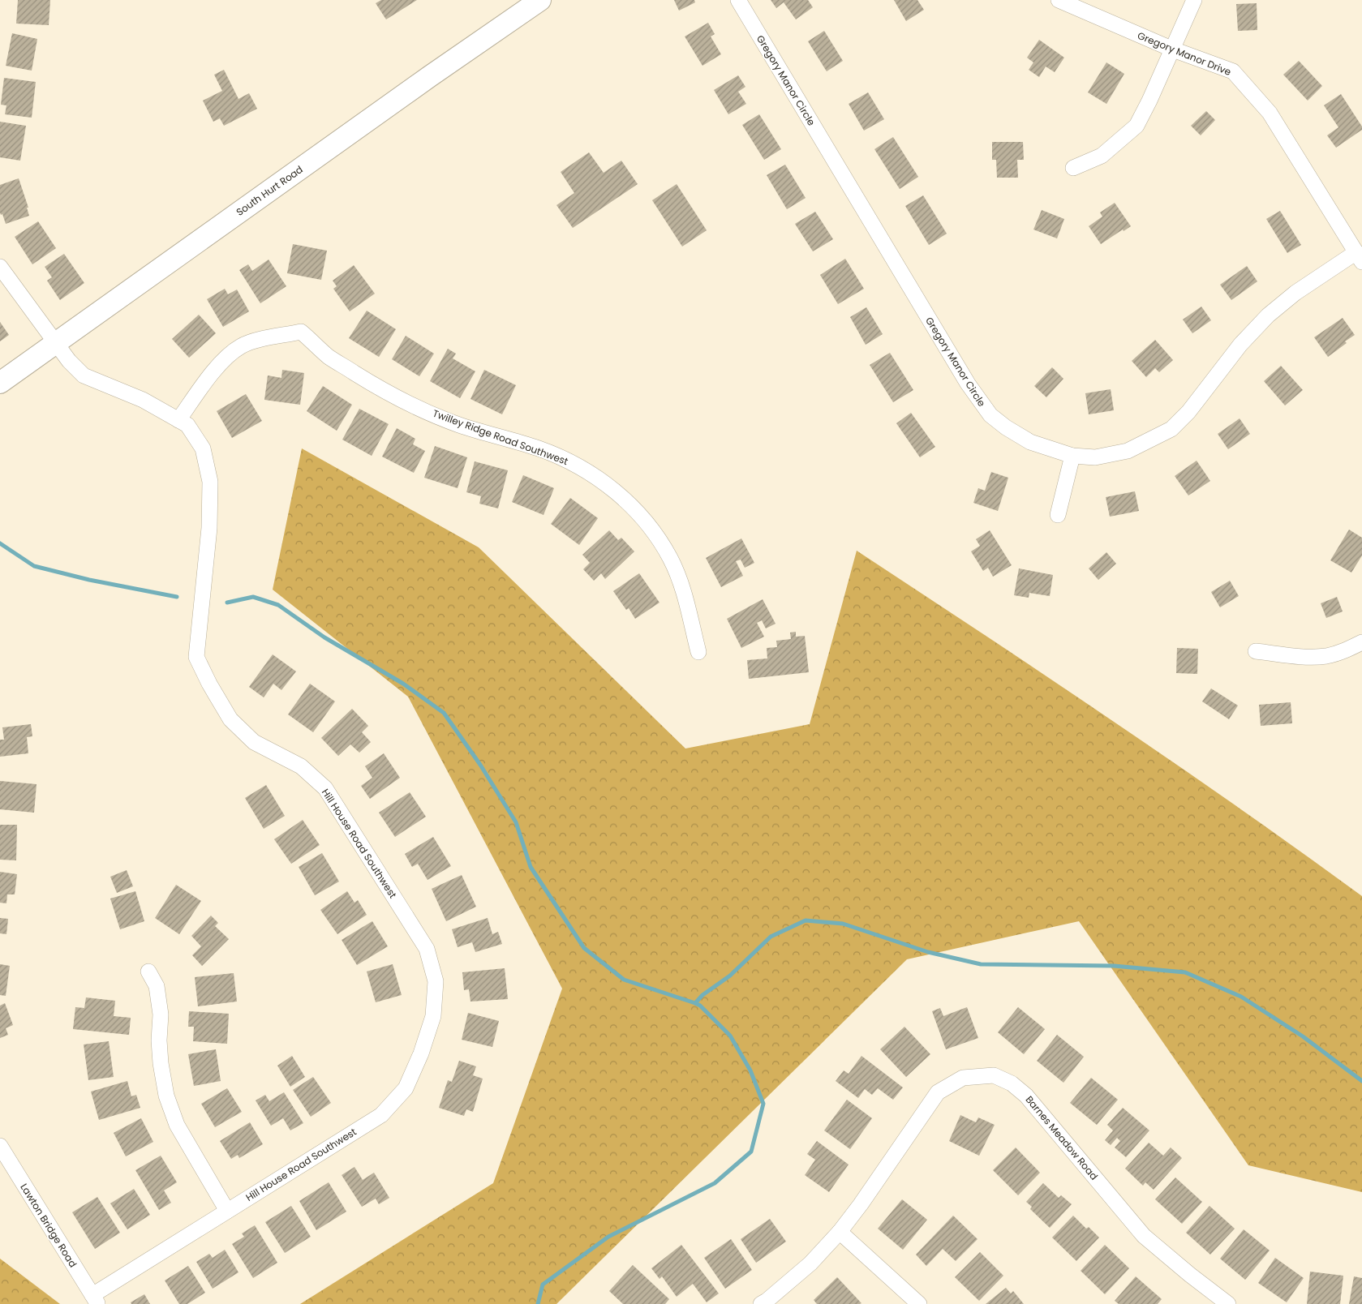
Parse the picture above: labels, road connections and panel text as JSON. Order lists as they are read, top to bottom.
{
  "streets": {
    "street": [
      "Gregory Manor Drive",
      "Gregory Manor Circle",
      "South Hurt Road",
      "Twilley Ridge Road Southwest",
      "Hill House Road Southwest",
      "Barnes Meadow Road",
      "Lawton Bridge Road"
    ]
  },
  "crossings": [
    ["Gregory Manor Drive", "Gregory Manor Circle"],
    ["South Hurt Road", "Hill House Road Southwest"],
    ["Twilley Ridge Road Southwest", "Hill House Road Southwest"],
    ["Hill House Road Southwest", "Lawton Bridge Road"]
  ]
}
